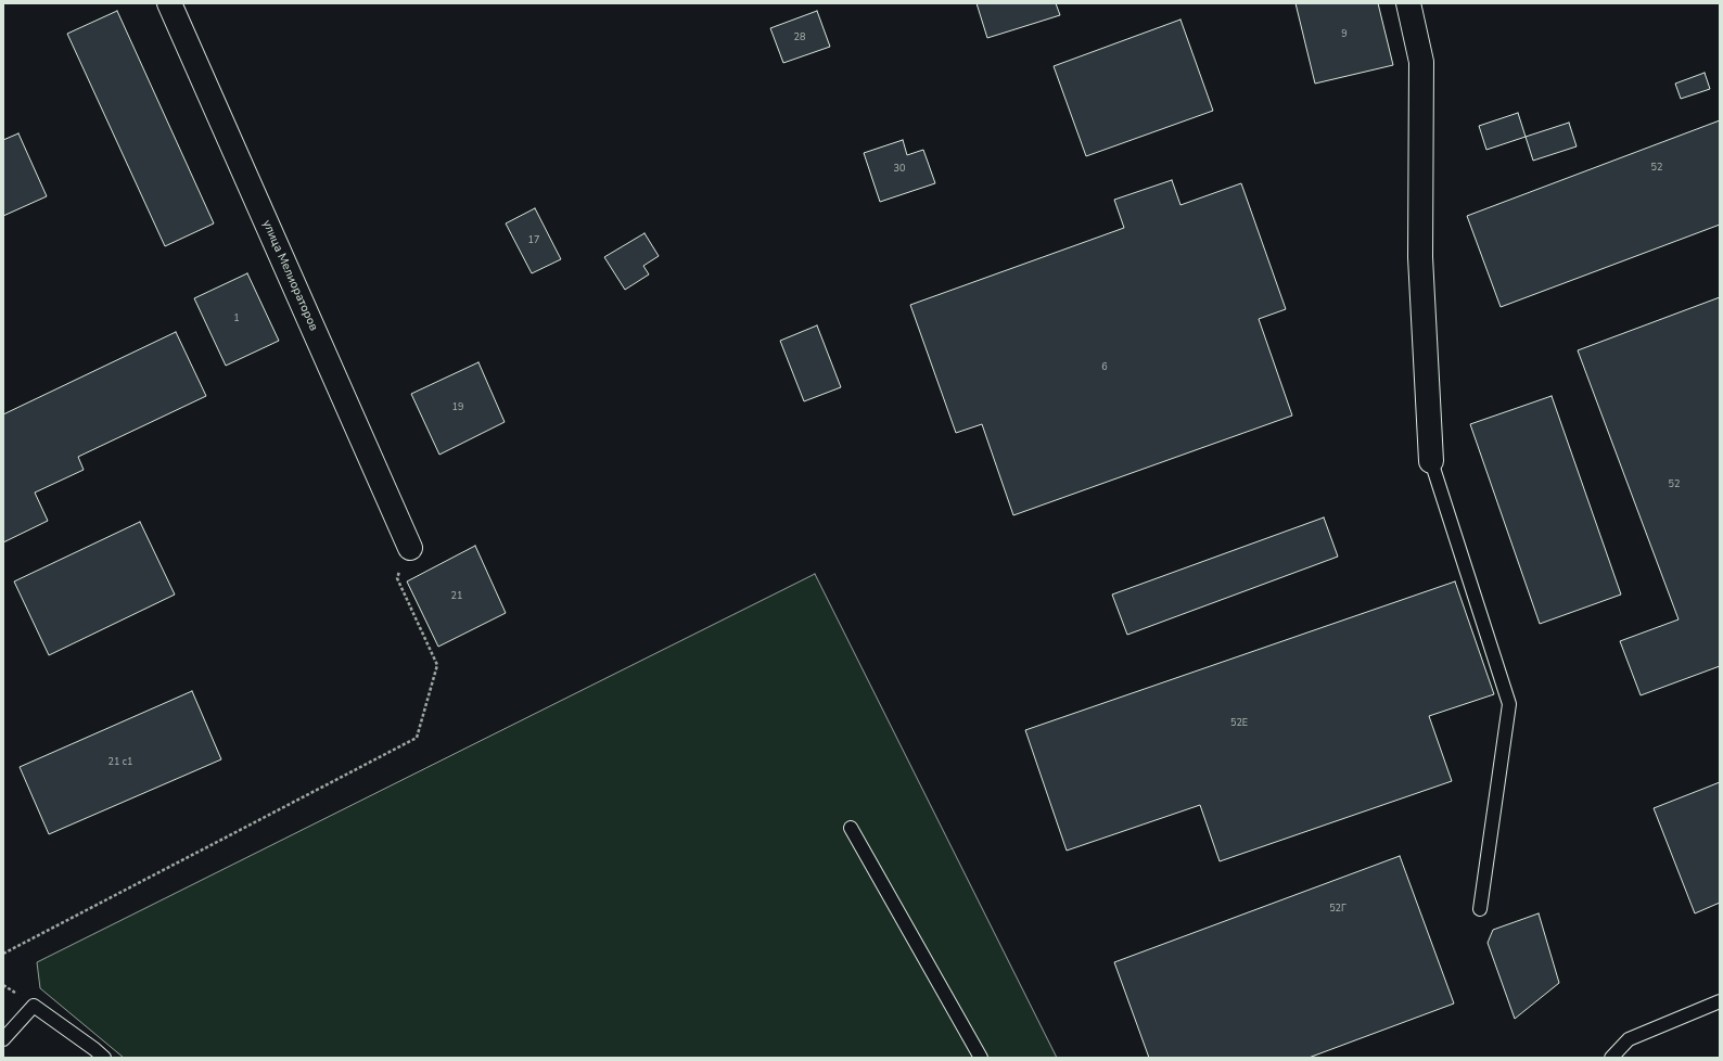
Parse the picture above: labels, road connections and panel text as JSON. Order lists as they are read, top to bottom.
{
  "streets": {
    "street": ["улица Мелиораторов"]
  },
  "house_numbers": [
    "9",
    "28",
    "52",
    "30",
    "17",
    "1",
    "6",
    "19",
    "52",
    "21",
    "52Е",
    "21 с1",
    "52Г"
  ]
}
